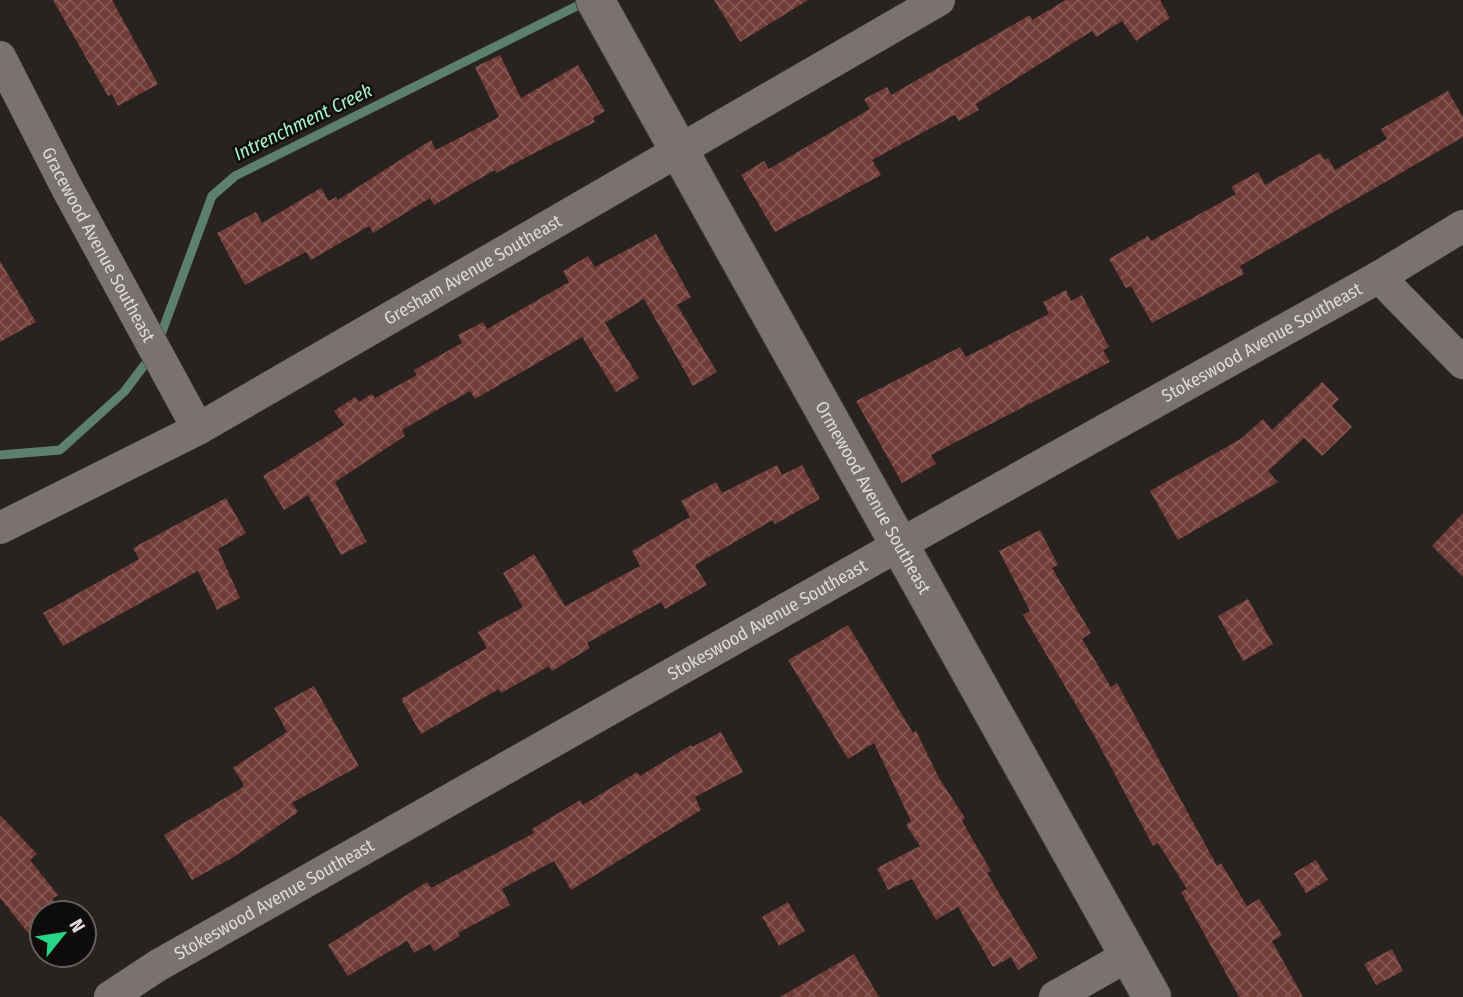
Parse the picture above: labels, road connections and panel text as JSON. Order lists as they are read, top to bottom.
{
  "streets": {
    "street": [
      "Gracewood Avenue Southeast",
      "Gresham Avenue Southeast",
      "Stokeswood Avenue Southeast",
      "Ormewood Avenue Southeast"
    ]
  },
  "crossings": [
    ["Gracewood Avenue Southeast", "Gresham Avenue Southeast"],
    ["Gresham Avenue Southeast", "Ormewood Avenue Southeast"],
    ["Stokeswood Avenue Southeast", "Ormewood Avenue Southeast"]
  ],
  "water": ["Intrenchment Creek"],
  "north": "top right"
}
